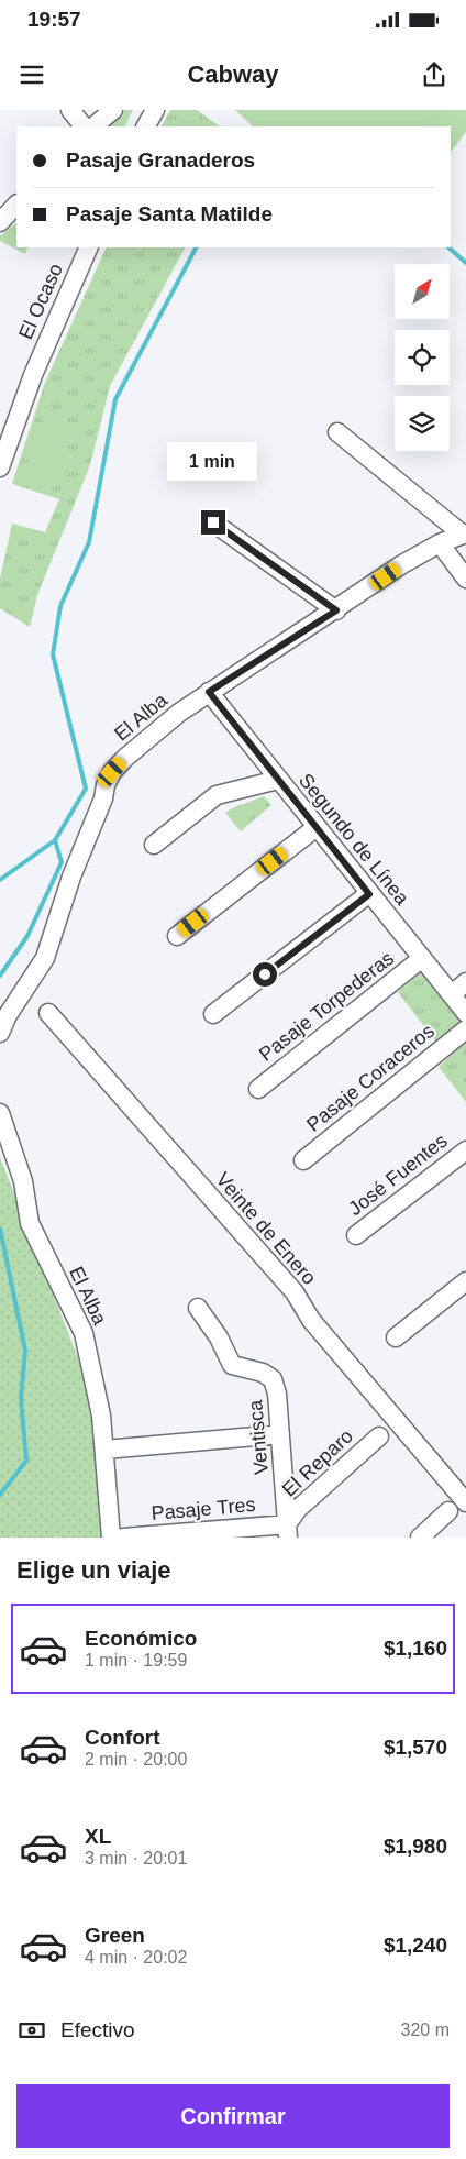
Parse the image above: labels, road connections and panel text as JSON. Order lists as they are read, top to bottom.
{
  "streets": {
    "street": [
      "El Ocaso",
      "El Alba",
      "Segundo de Línea",
      "Pasaje Torpederas",
      "Pasaje Coraceros",
      "José Fuentes",
      "Veinte de Enero",
      "Ventisca",
      "El Reparo",
      "Pasaje Tres"
    ]
  },
  "crossings": [
    ["El Alba", "Segundo de Línea"],
    ["Segundo de Línea", "Pasaje Torpederas"],
    ["Ventisca", "El Reparo"],
    ["Ventisca", "Pasaje Tres"],
    ["El Reparo", "Pasaje Tres"]
  ],
  "north": "top right",
  "page": {
    "status": "19:57",
    "header": "Cabway",
    "banner": ["Pasaje Granaderos", "Pasaje Santa Matilde"],
    "bubble": "1 min",
    "heading": "Elige un viaje",
    "list": [
      {
        "name": "Económico",
        "note": "1 min · 19:59",
        "value": "$1,160"
      },
      {
        "name": "Confort",
        "note": "2 min · 20:00",
        "value": "$1,570"
      },
      {
        "name": "XL",
        "note": "3 min · 20:01",
        "value": "$1,980"
      },
      {
        "name": "Green",
        "note": "4 min · 20:02",
        "value": "$1,240"
      }
    ],
    "pay": ["Efectivo", "320 m"],
    "buttons": "Confirmar"
  }
}
